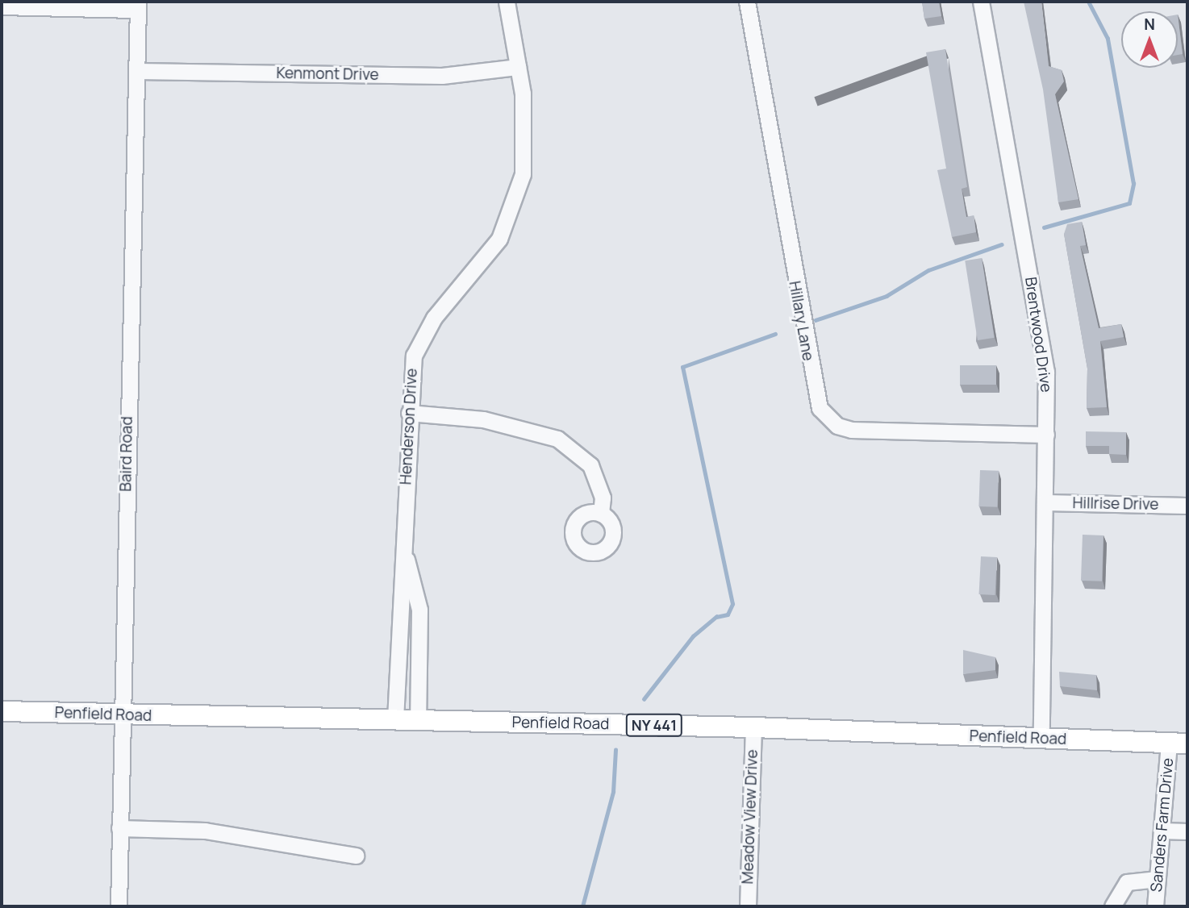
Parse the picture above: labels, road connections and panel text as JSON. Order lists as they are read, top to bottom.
{
  "streets": {
    "main road": ["Penfield Road", "NY 441"],
    "street": [
      "Kenmont Drive",
      "Hillary Lane",
      "Brentwood Drive",
      "Henderson Drive",
      "Baird Road",
      "Hillrise Drive",
      "Meadow View Drive",
      "Sanders Farm Drive"
    ]
  },
  "crossings": [
    ["Kenmont Drive", "Henderson Drive"],
    ["Kenmont Drive", "Baird Road"],
    ["Hillary Lane", "Brentwood Drive"],
    ["Brentwood Drive", "Hillrise Drive"],
    ["Brentwood Drive", "Penfield Road"],
    ["Henderson Drive", "Penfield Road"],
    ["Baird Road", "Penfield Road"],
    ["Penfield Road", "Meadow View Drive"],
    ["Penfield Road", "Sanders Farm Drive"]
  ],
  "north": "top"
}
